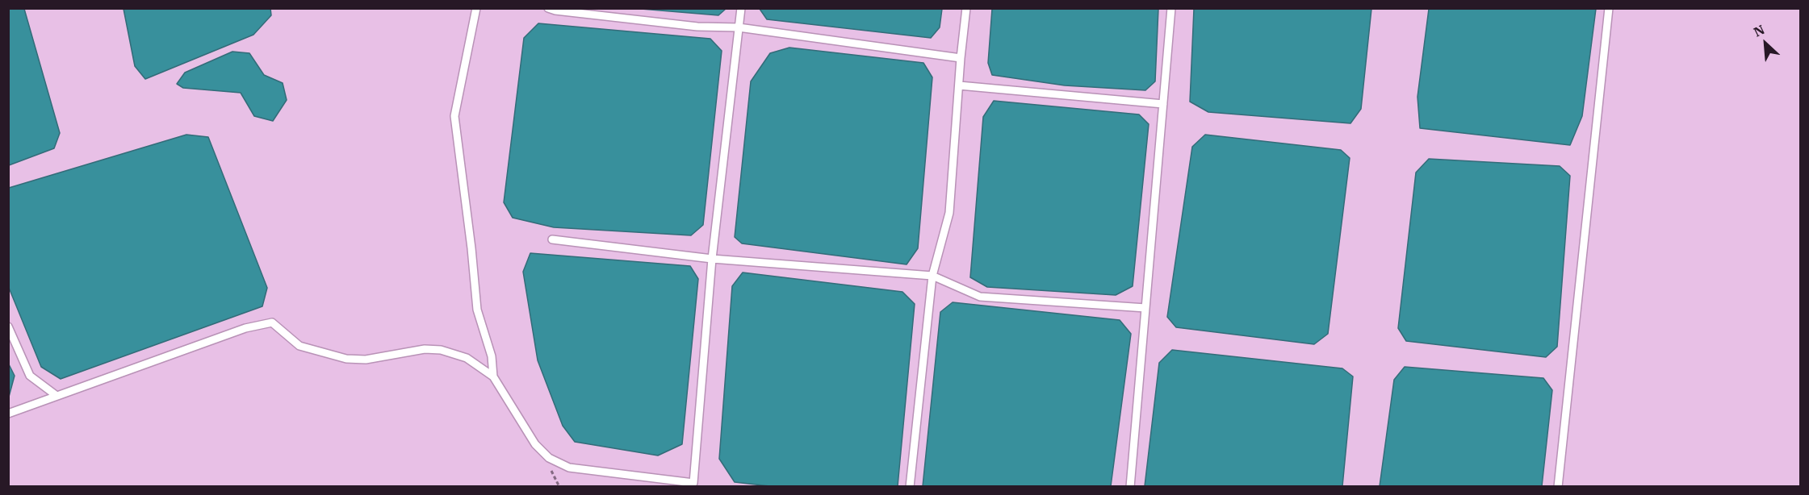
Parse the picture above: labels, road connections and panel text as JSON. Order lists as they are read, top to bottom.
{
  "north": "top left"
}
